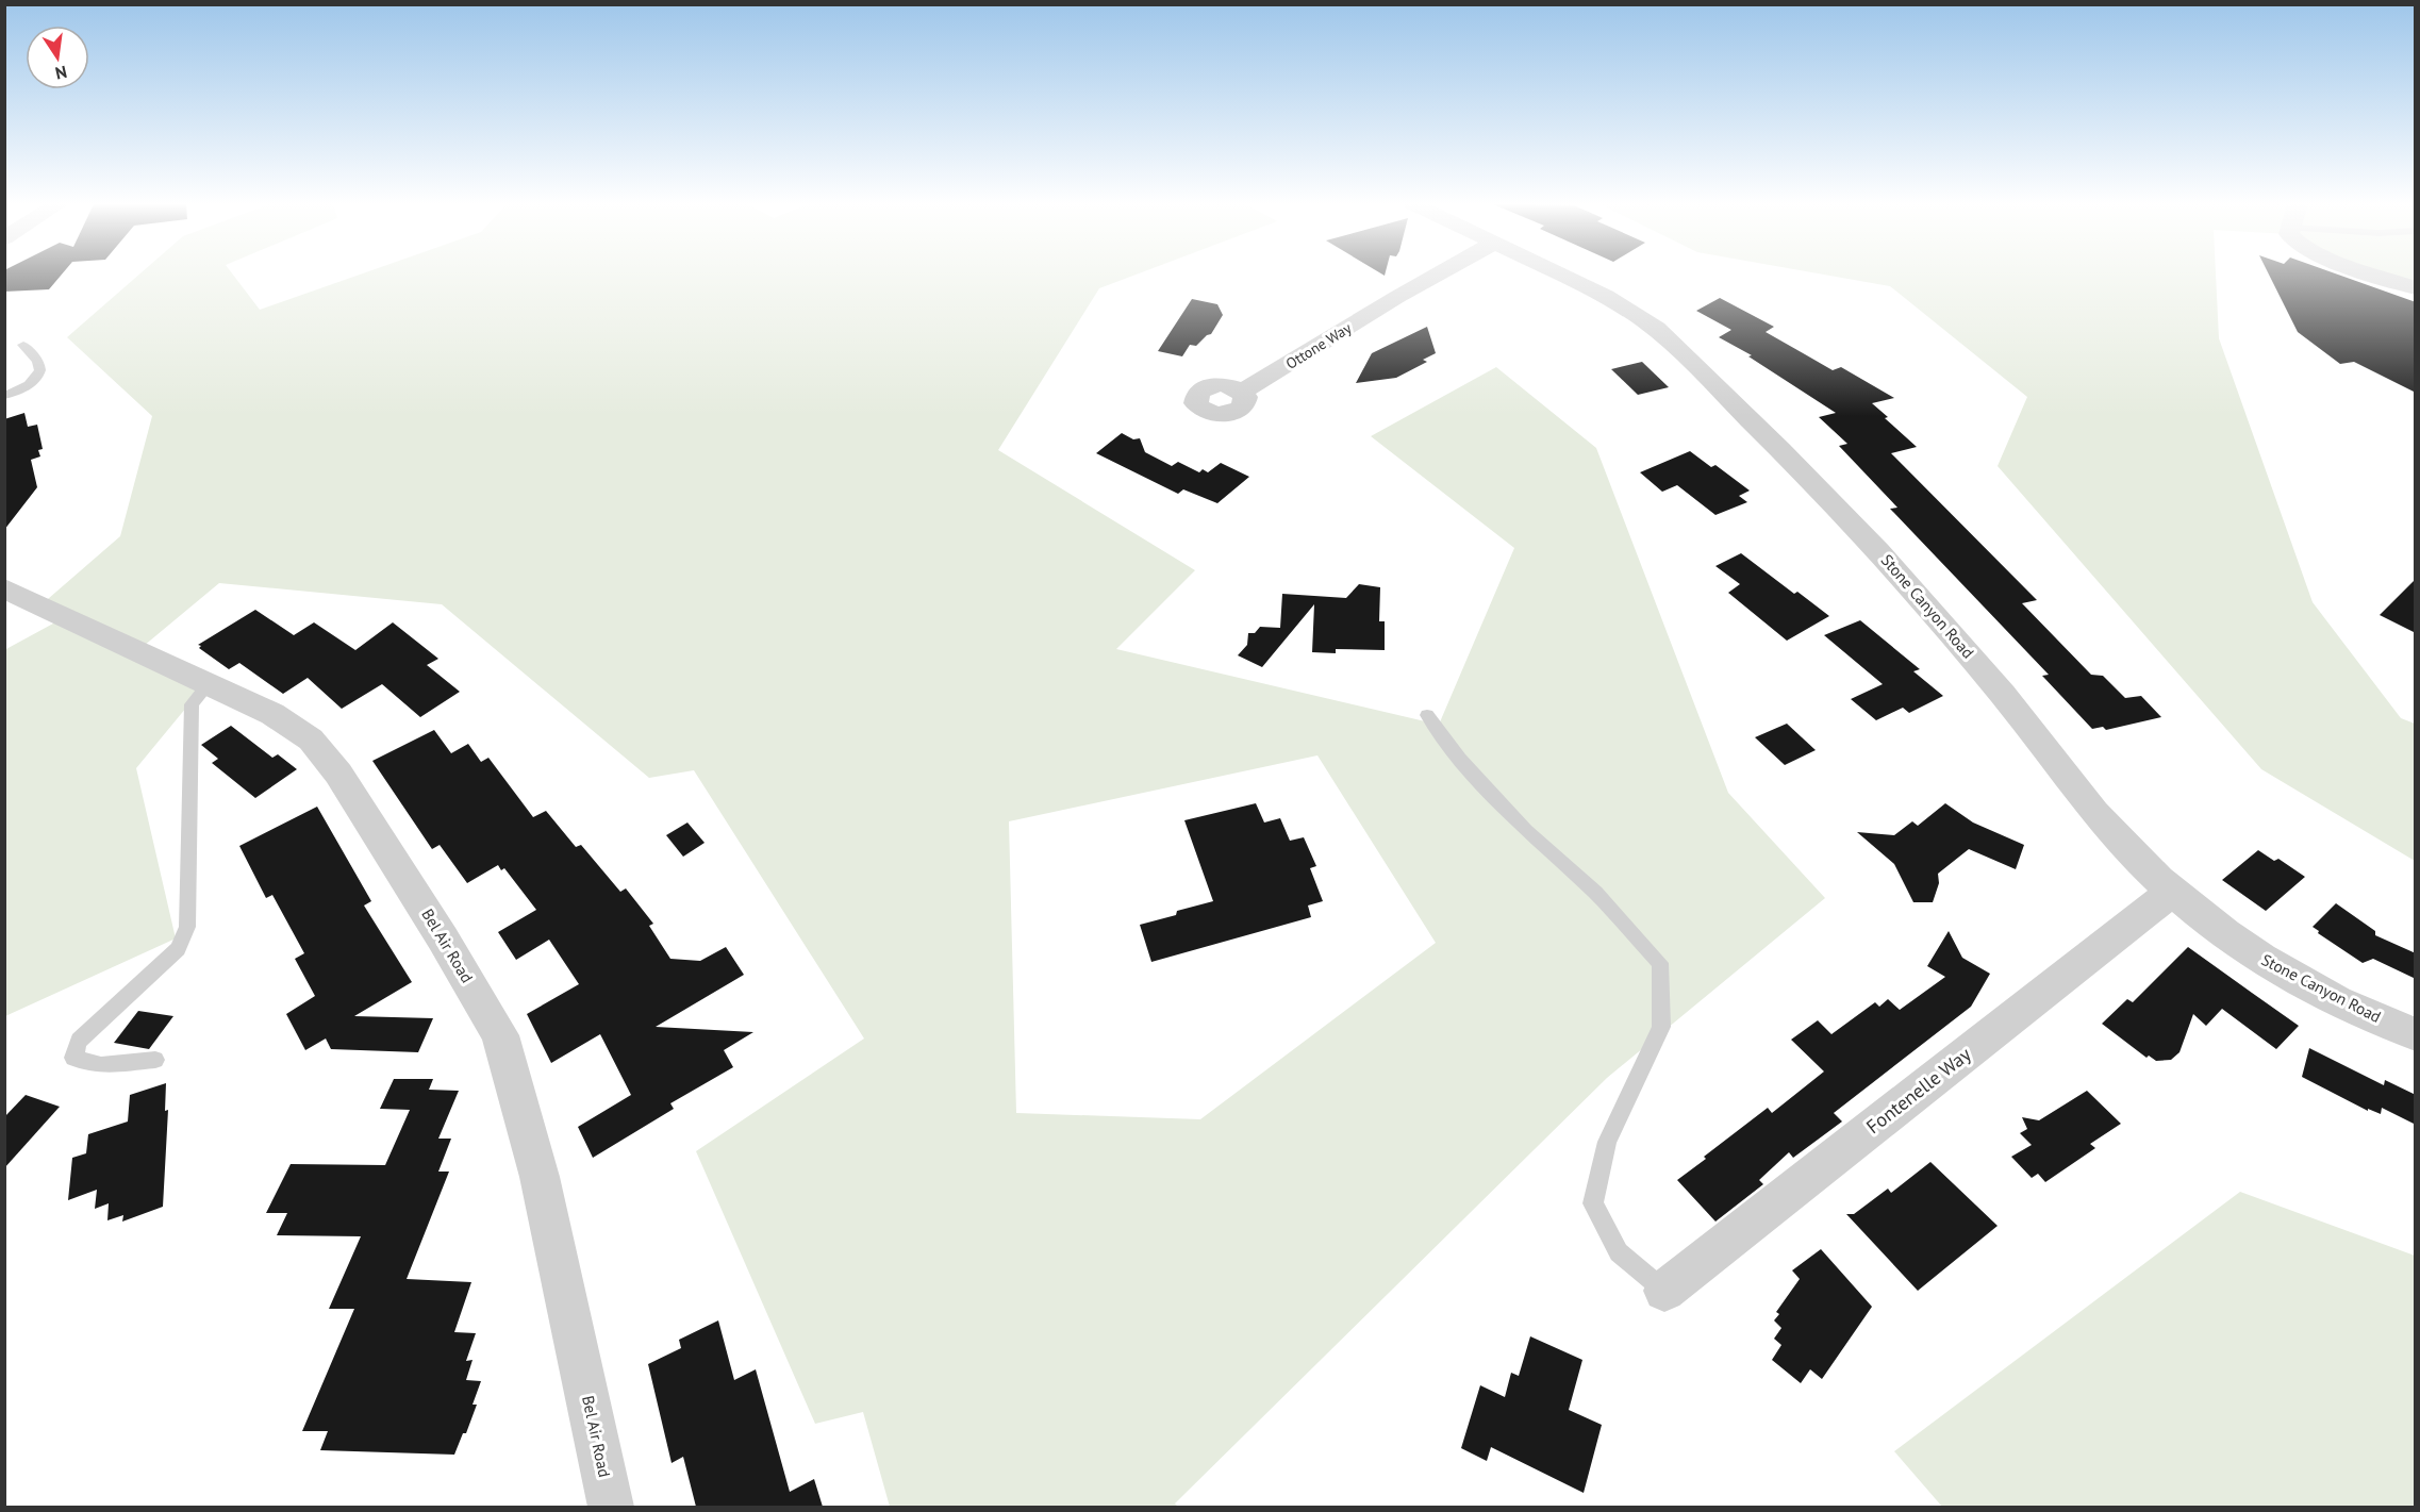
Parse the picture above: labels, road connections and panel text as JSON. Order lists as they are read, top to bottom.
{
  "streets": {
    "street": [
      "Ottone Way",
      "Stone Canyon Road",
      "Bel Air Road",
      "Fontenelle Way"
    ]
  },
  "crossings": [
    ["Stone Canyon Road", "Fontenelle Way"]
  ],
  "north": "bottom"
}
